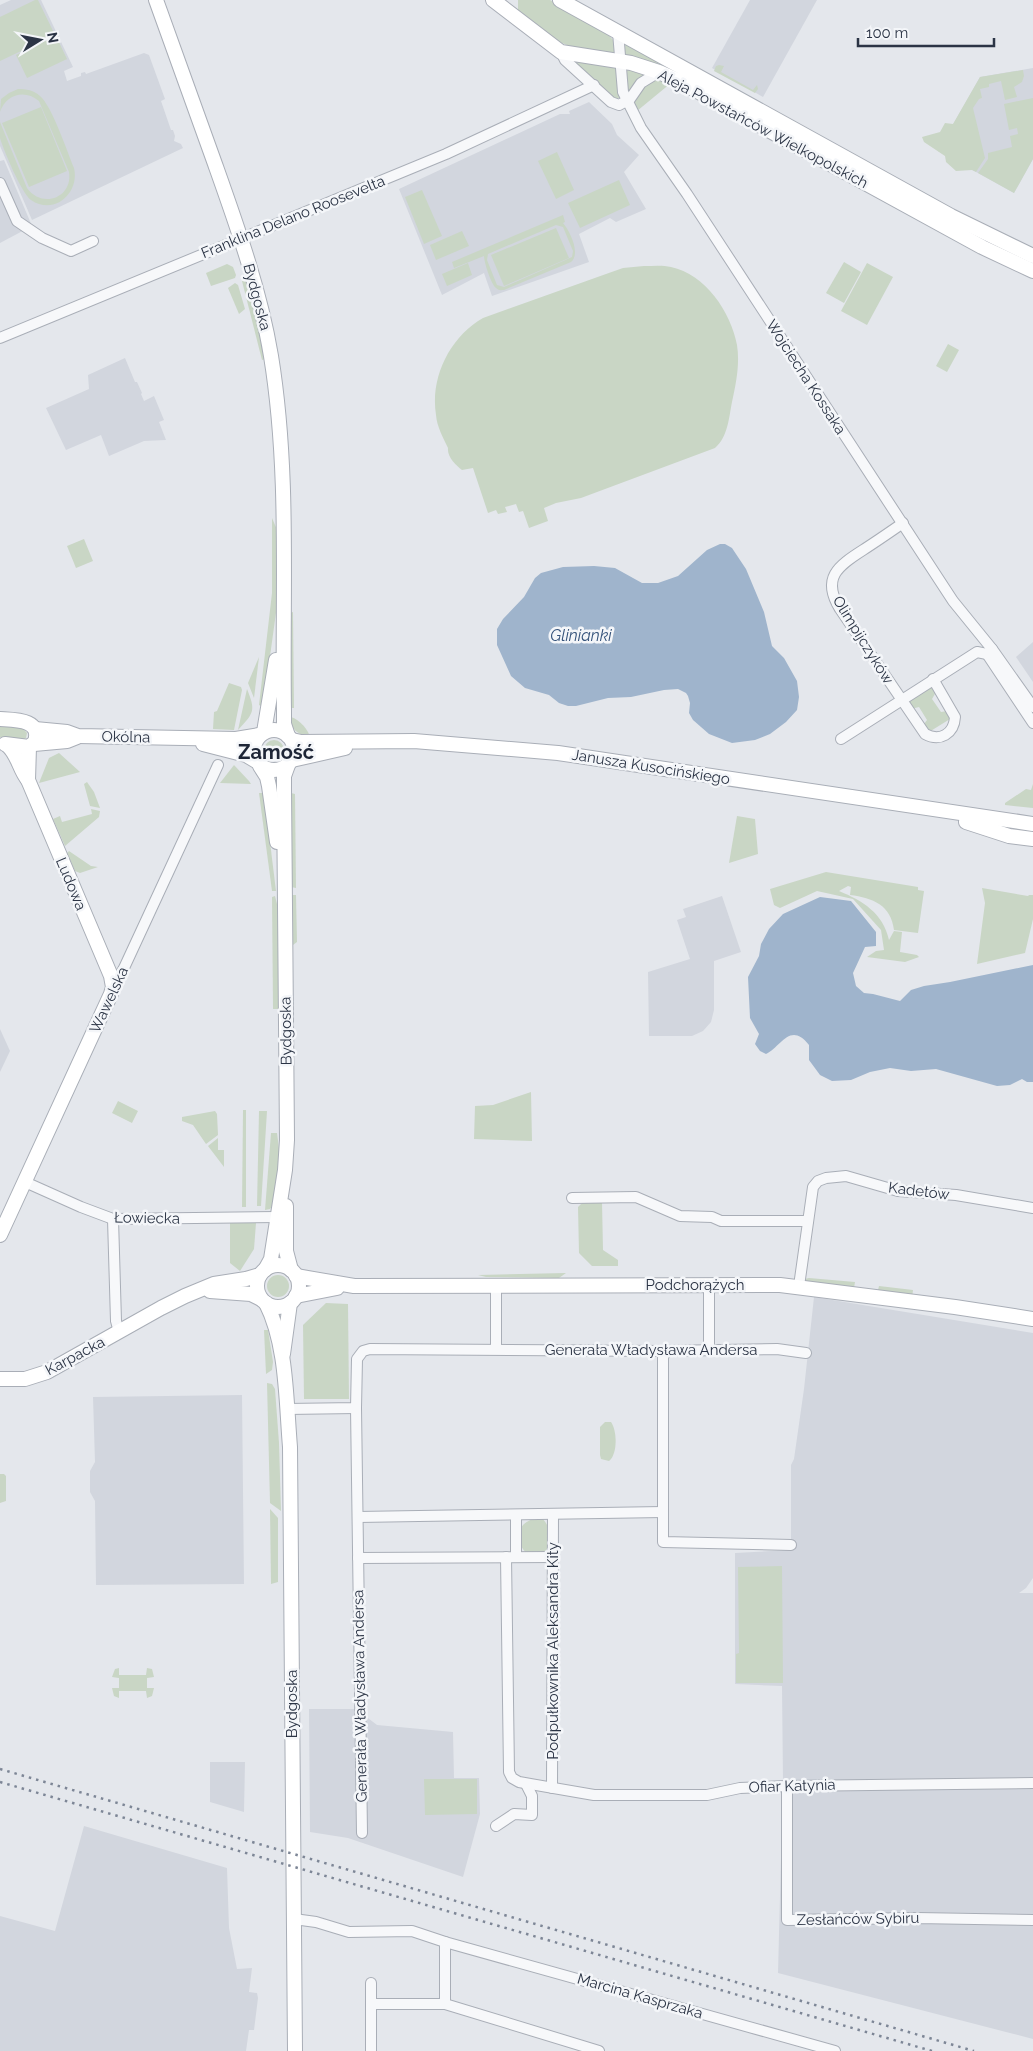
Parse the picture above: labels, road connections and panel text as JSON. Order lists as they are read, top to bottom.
{
  "streets": {
    "street": [
      "Aleja Powstańców Wielkopolskich",
      "Franklina Delano Roosevelta",
      "Bydgoska",
      "Wojciecha Kossaka",
      "Olimpijczyków",
      "Okólna",
      "Janusza Kusocińskiego",
      "Ludowa",
      "Wawelska",
      "Kadetów",
      "Łowiecka",
      "Podchorążych",
      "Generała Władysława Andersa",
      "Karpacka",
      "Podpułkownika Aleksandra Kity",
      "Ofiar Katynia",
      "Zesłańców Sybiru",
      "Marcina Kasprzaka"
    ]
  },
  "crossings": [
    ["Aleja Powstańców Wielkopolskich", "Wojciecha Kossaka"],
    ["Franklina Delano Roosevelta", "Bydgoska"],
    ["Bydgoska", "Okólna"],
    ["Bydgoska", "Janusza Kusocińskiego"],
    ["Bydgoska", "Łowiecka"],
    ["Bydgoska", "Podchorążych"],
    ["Bydgoska", "Karpacka"],
    ["Bydgoska", "Marcina Kasprzaka"],
    ["Wojciecha Kossaka", "Olimpijczyków"],
    ["Okólna", "Janusza Kusocińskiego"],
    ["Okólna", "Ludowa"],
    ["Ludowa", "Wawelska"],
    ["Wawelska", "Łowiecka"],
    ["Kadetów", "Podchorążych"],
    ["Łowiecka", "Karpacka"],
    ["Podchorążych", "Karpacka"],
    ["Podpułkownika Aleksandra Kity", "Ofiar Katynia"],
    ["Ofiar Katynia", "Zesłańców Sybiru"]
  ],
  "districts": ["Zamość"],
  "water": ["Glinianki"],
  "scale_bar": "100 m",
  "north": "right"
}
